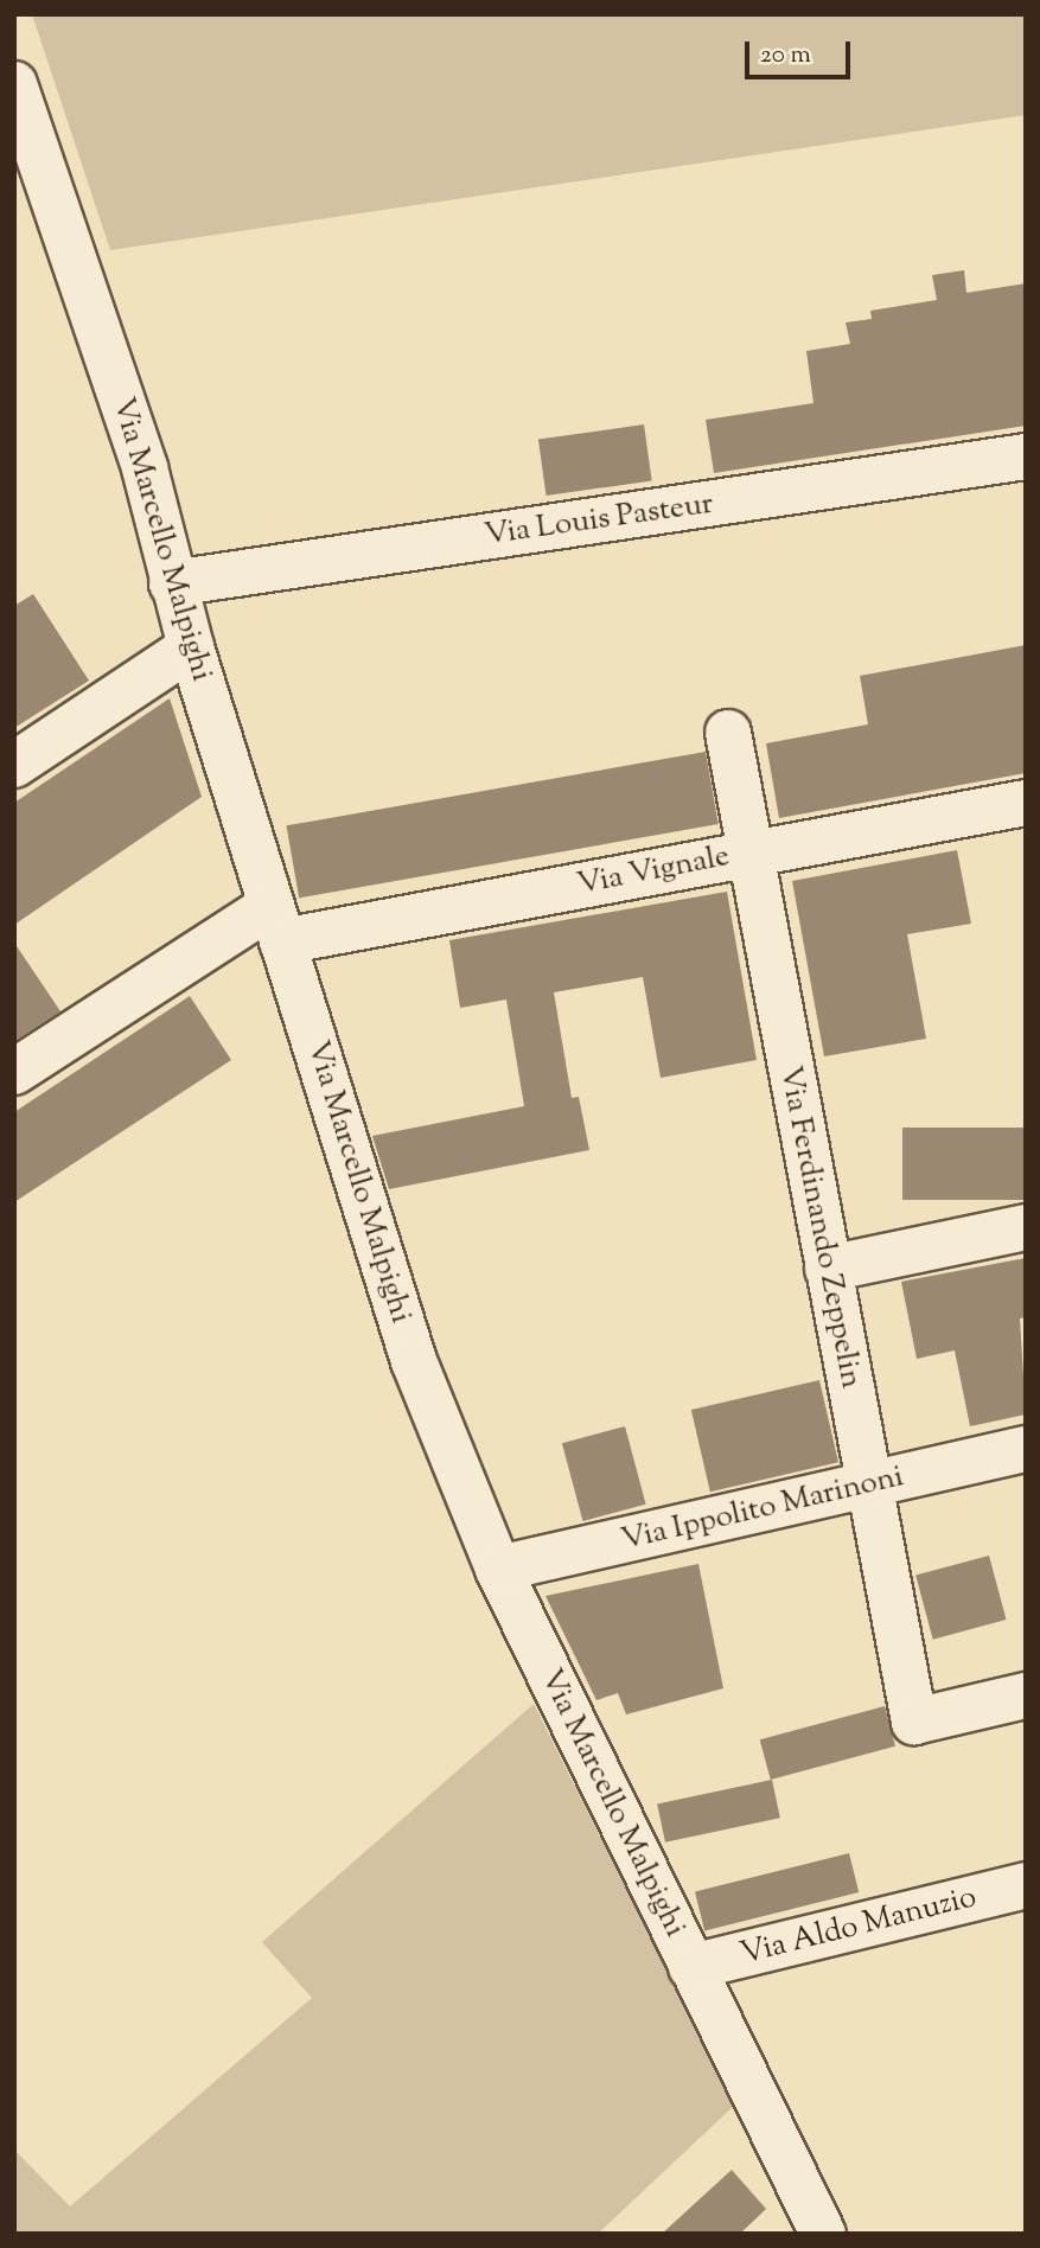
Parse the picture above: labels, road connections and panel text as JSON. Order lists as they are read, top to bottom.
{
  "streets": {
    "street": [
      "Via Louis Pasteur",
      "Via Marcello Malpighi",
      "Via Vignale",
      "Via Ferdinando Zeppelin",
      "Via Ippolito Marinoni",
      "Via Aldo Manuzio"
    ]
  },
  "crossings": [
    ["Via Louis Pasteur", "Via Marcello Malpighi"],
    ["Via Marcello Malpighi", "Via Vignale"],
    ["Via Marcello Malpighi", "Via Ippolito Marinoni"],
    ["Via Marcello Malpighi", "Via Aldo Manuzio"],
    ["Via Vignale", "Via Ferdinando Zeppelin"],
    ["Via Ferdinando Zeppelin", "Via Ippolito Marinoni"]
  ],
  "scale_bar": "20 m"
}
